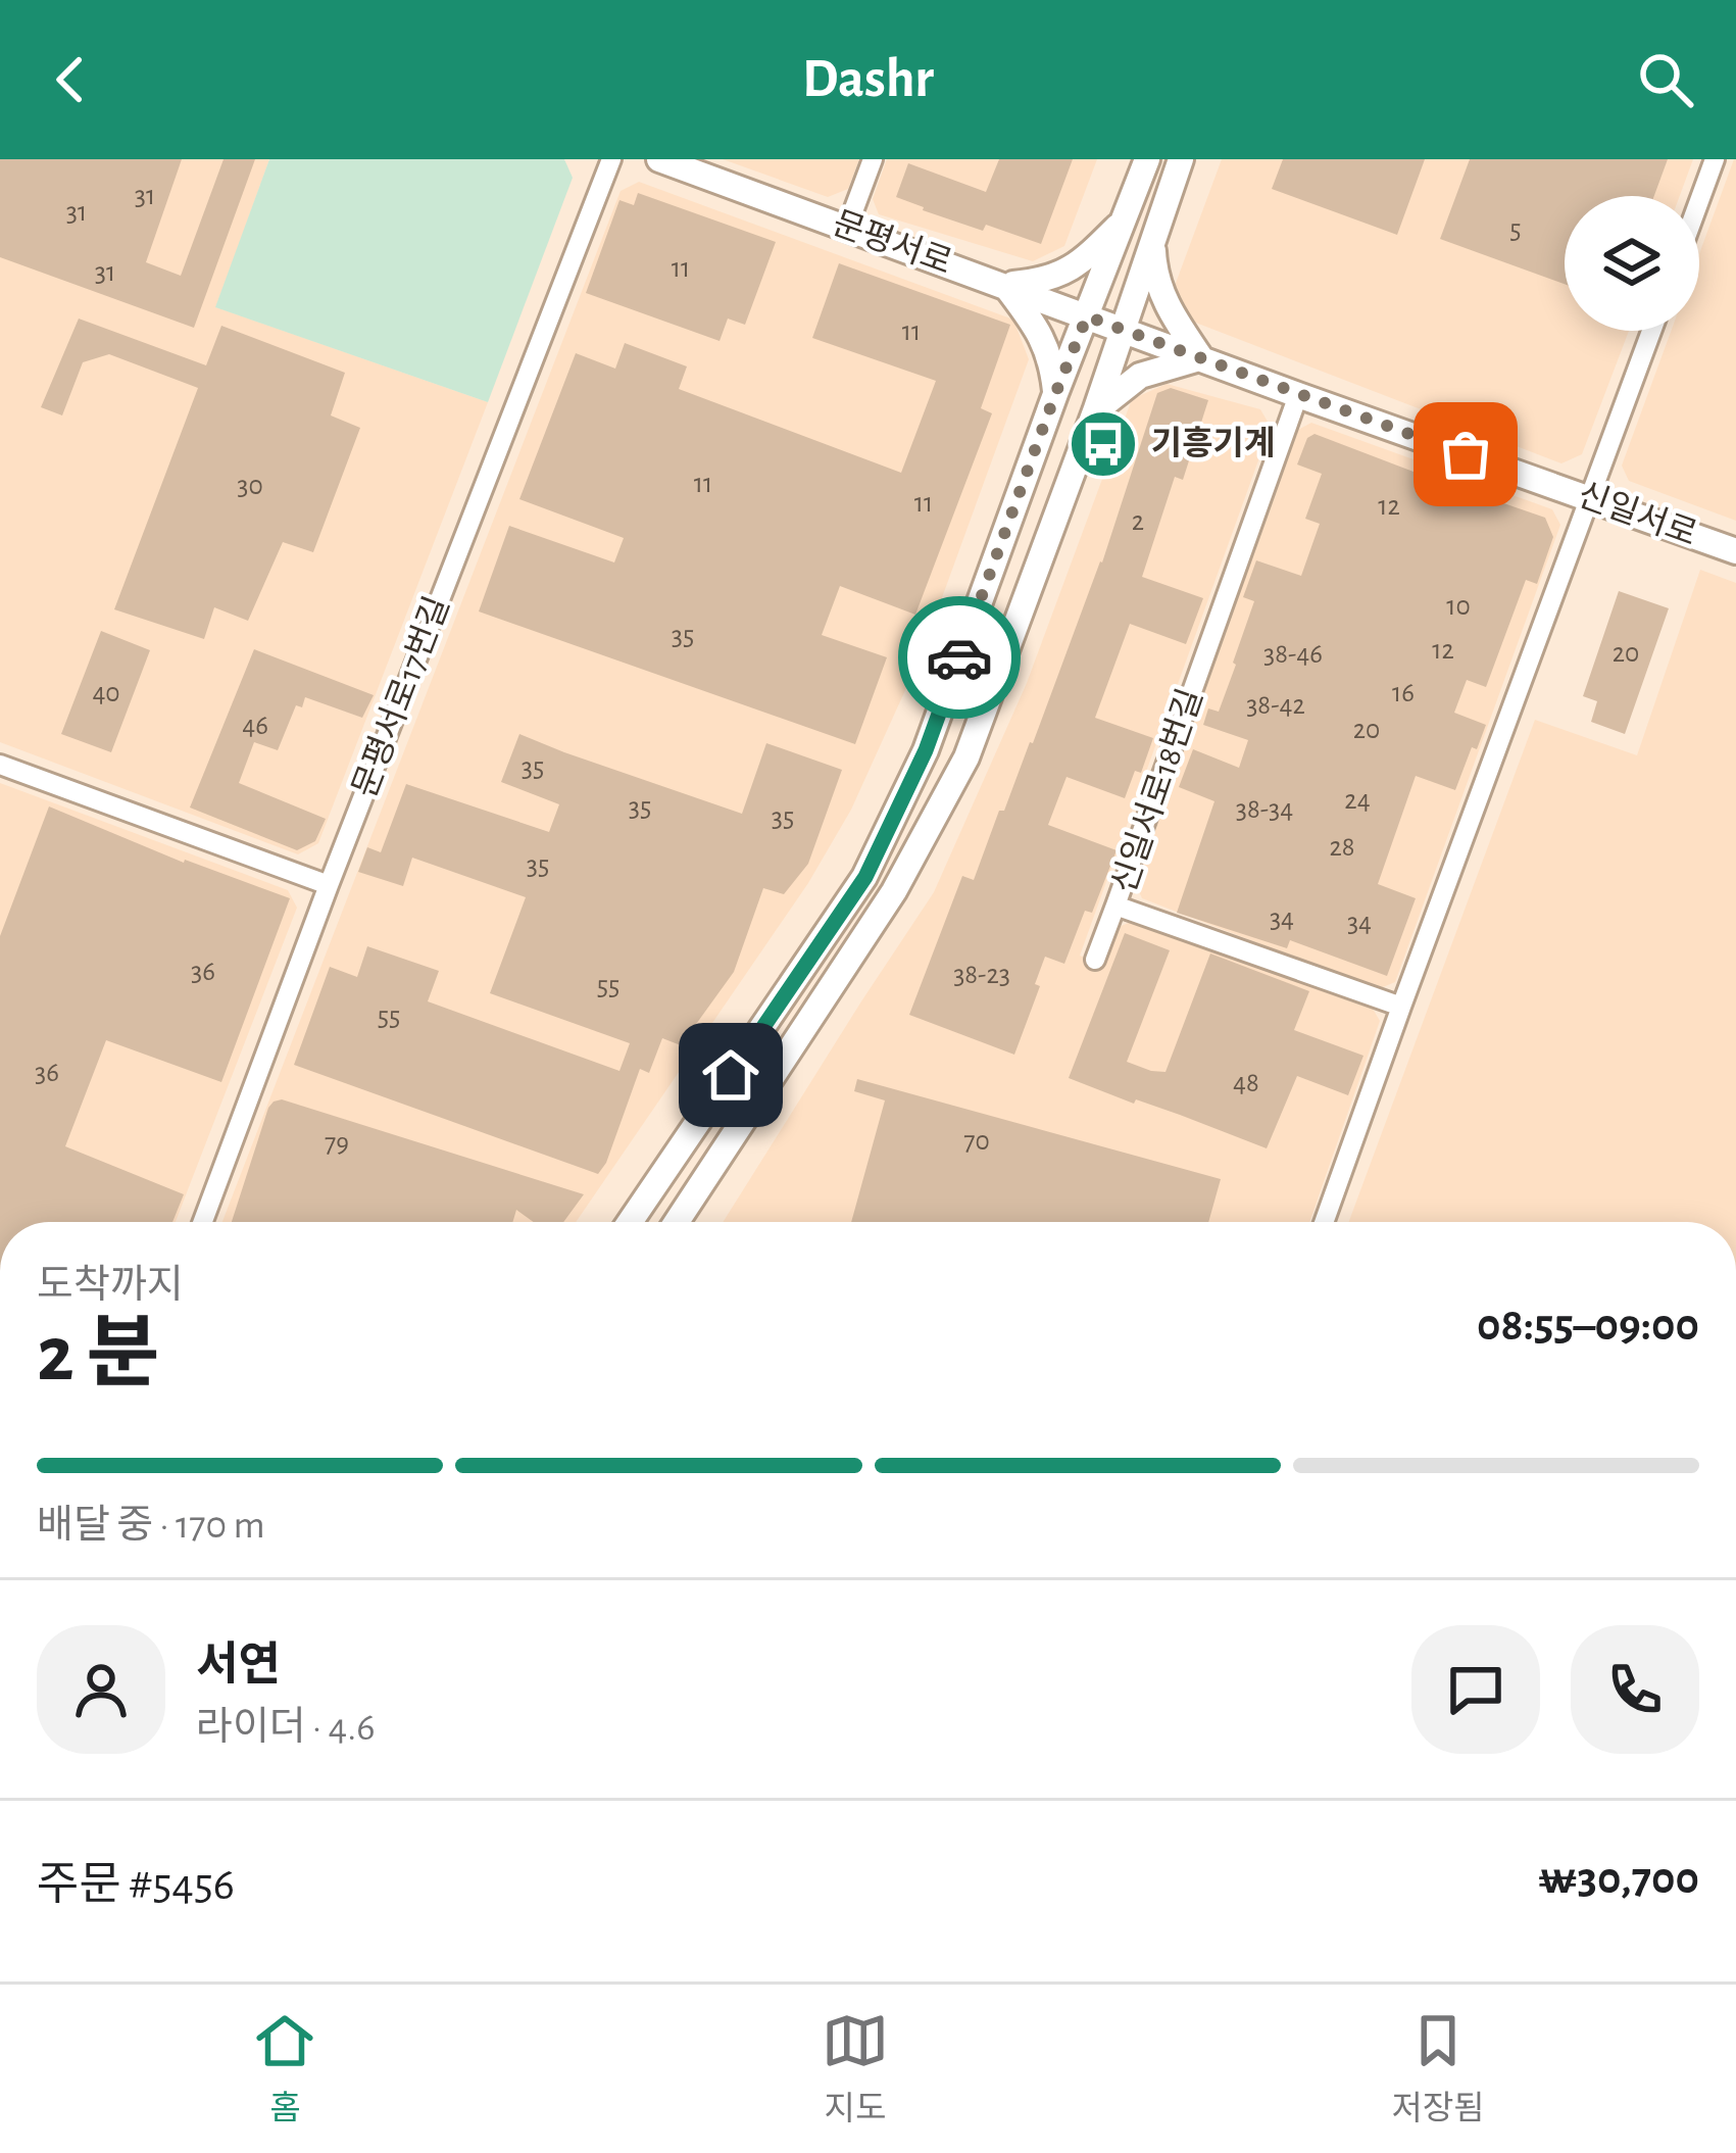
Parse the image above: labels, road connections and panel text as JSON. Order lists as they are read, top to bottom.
{
  "streets": {
    "main road": ["문평서로", "신일서로"],
    "street": ["문평서로17번길", "신일서로18번길"]
  },
  "crossings": [
    ["문평서로", "신일서로"],
    ["신일서로", "신일서로18번길"]
  ],
  "places": {
    "bus stop": ["기흥기계"]
  },
  "house_numbers": [
    "31",
    "31",
    "5",
    "11",
    "31",
    "11",
    "11",
    "30",
    "11",
    "12",
    "2",
    "10",
    "35",
    "12",
    "20",
    "38-46",
    "40",
    "16",
    "38-42",
    "46",
    "20",
    "35",
    "24",
    "35",
    "38-34",
    "35",
    "28",
    "35",
    "34",
    "34",
    "36",
    "38-23",
    "55",
    "55",
    "36",
    "48",
    "70",
    "79"
  ],
  "page": {
    "header": "Dashr",
    "heading": ["2 분", "도착까지", "08:55–09:00"],
    "panel": [
      "서연",
      "라이더 · 4.6",
      "주문 #5456",
      "₩30,700"
    ],
    "bar": "배달 중 · 170 m",
    "tabs": ["홈", "지도", "저장됨"]
  }
}
